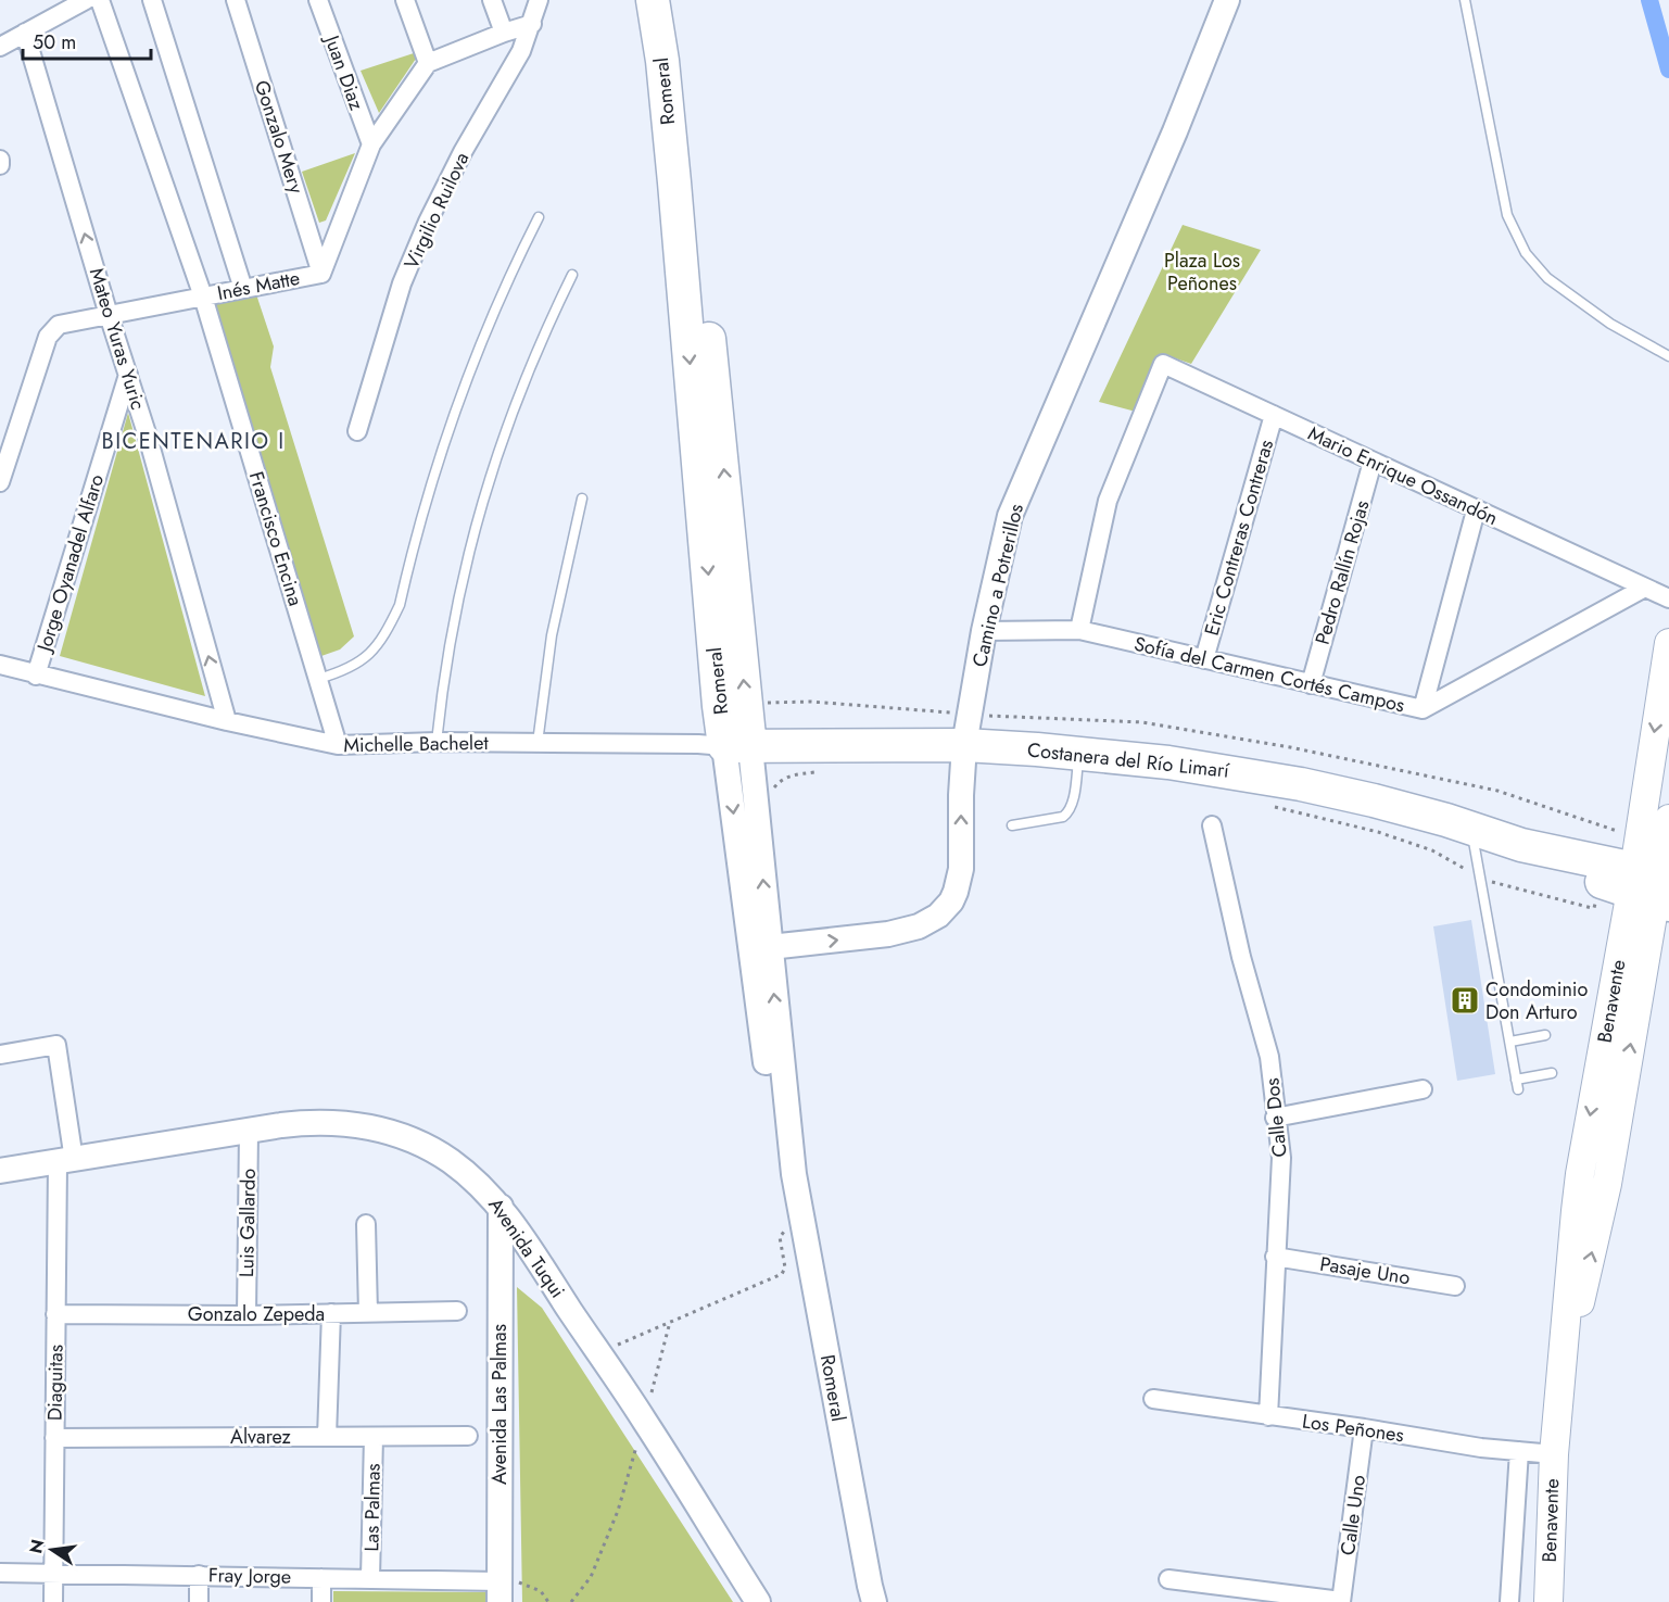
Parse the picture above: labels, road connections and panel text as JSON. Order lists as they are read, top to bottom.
{
  "streets": {
    "highway": ["Romeral", "Costanera del Río Limarí"],
    "main road": ["Benavente"],
    "street": [
      "Juan Diaz",
      "Gonzalo Mery",
      "Virgilio Ruilova",
      "Inés Matte",
      "Mateo Yuras Yuric",
      "Mario Enrique Ossandón",
      "Eric Contreras Contreras",
      "Francisco Encina",
      "Jorge Oyanadel Alfaro",
      "Pedro Rallín Rojas",
      "Camino a Potrerillos",
      "Sofía del Carmen Cortés Campos",
      "Michelle Bachelet",
      "Calle Dos",
      "Luis Gallardo",
      "Avenida Tuqui",
      "Pasaje Uno",
      "Gonzalo Zepeda",
      "Diaguitas",
      "Avenida Las Palmas",
      "Los Peñones",
      "Alvarez",
      "Las Palmas",
      "Calle Uno",
      "Fray Jorge"
    ]
  },
  "crossings": [
    ["Juan Diaz", "Inés Matte"],
    ["Romeral", "Camino a Potrerillos"],
    ["Romeral", "Michelle Bachelet"],
    ["Romeral", "Costanera del Río Limarí"],
    ["Gonzalo Mery", "Inés Matte"],
    ["Inés Matte", "Mateo Yuras Yuric"],
    ["Inés Matte", "Francisco Encina"],
    ["Mateo Yuras Yuric", "Jorge Oyanadel Alfaro"],
    ["Mateo Yuras Yuric", "Michelle Bachelet"],
    ["Mario Enrique Ossandón", "Eric Contreras Contreras"],
    ["Mario Enrique Ossandón", "Pedro Rallín Rojas"],
    ["Mario Enrique Ossandón", "Sofía del Carmen Cortés Campos"],
    ["Eric Contreras Contreras", "Sofía del Carmen Cortés Campos"],
    ["Francisco Encina", "Michelle Bachelet"],
    ["Jorge Oyanadel Alfaro", "Michelle Bachelet"],
    ["Pedro Rallín Rojas", "Sofía del Carmen Cortés Campos"],
    ["Camino a Potrerillos", "Sofía del Carmen Cortés Campos"],
    ["Camino a Potrerillos", "Costanera del Río Limarí"],
    ["Michelle Bachelet", "Costanera del Río Limarí"],
    ["Costanera del Río Limarí", "Benavente"],
    ["Benavente", "Los Peñones"],
    ["Calle Dos", "Pasaje Uno"],
    ["Calle Dos", "Los Peñones"],
    ["Luis Gallardo", "Avenida Tuqui"],
    ["Luis Gallardo", "Gonzalo Zepeda"],
    ["Avenida Tuqui", "Diaguitas"],
    ["Avenida Tuqui", "Avenida Las Palmas"],
    ["Gonzalo Zepeda", "Diaguitas"],
    ["Diaguitas", "Alvarez"],
    ["Diaguitas", "Fray Jorge"],
    ["Avenida Las Palmas", "Fray Jorge"],
    ["Los Peñones", "Calle Uno"],
    ["Alvarez", "Las Palmas"],
    ["Las Palmas", "Fray Jorge"]
  ],
  "districts": ["BICENTENARIO I"],
  "parks": ["Plaza Los Peñones"],
  "places": {
    "building": ["Condominio Don Arturo"]
  },
  "scale_bar": "50 m",
  "north": "left"
}
